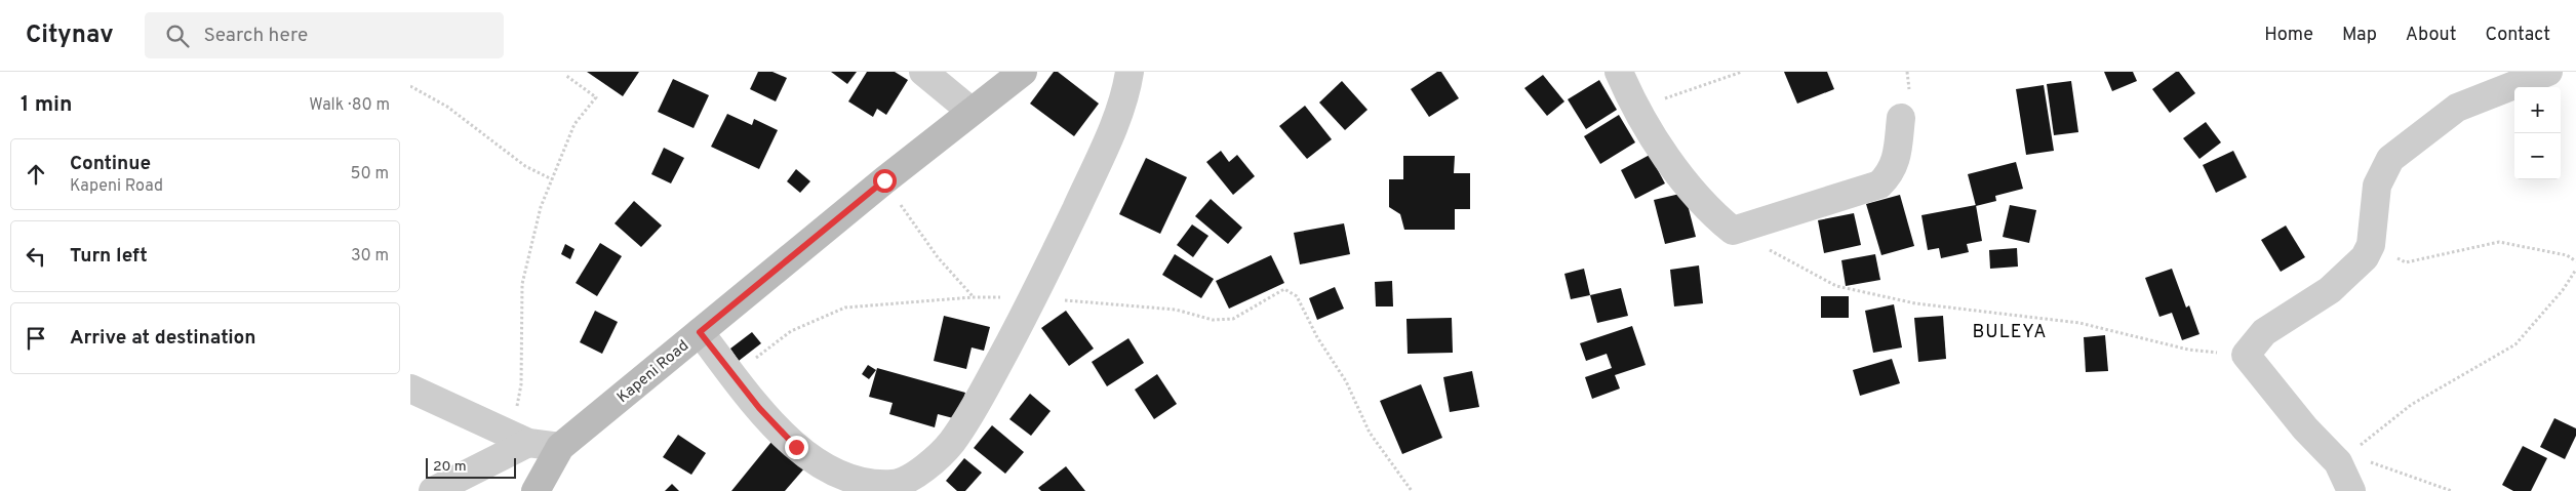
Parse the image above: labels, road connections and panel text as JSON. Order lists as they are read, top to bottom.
{
  "streets": {
    "main road": ["Kapeni Road"]
  },
  "districts": ["BULEYA"],
  "scale_bar": "20 m",
  "page": {
    "header": "Citynav",
    "search": "Search here",
    "nav": [
      "Home",
      "Map",
      "About",
      "Contact"
    ],
    "heading": ["1 min", "Walk · 80 m"],
    "map_buttons": ["+", "−"],
    "list": [
      ["Continue", "Kapeni Road", "50 m"],
      ["Turn left", "30 m"],
      "Arrive at destination"
    ],
    "scale": "20 m"
  }
}
